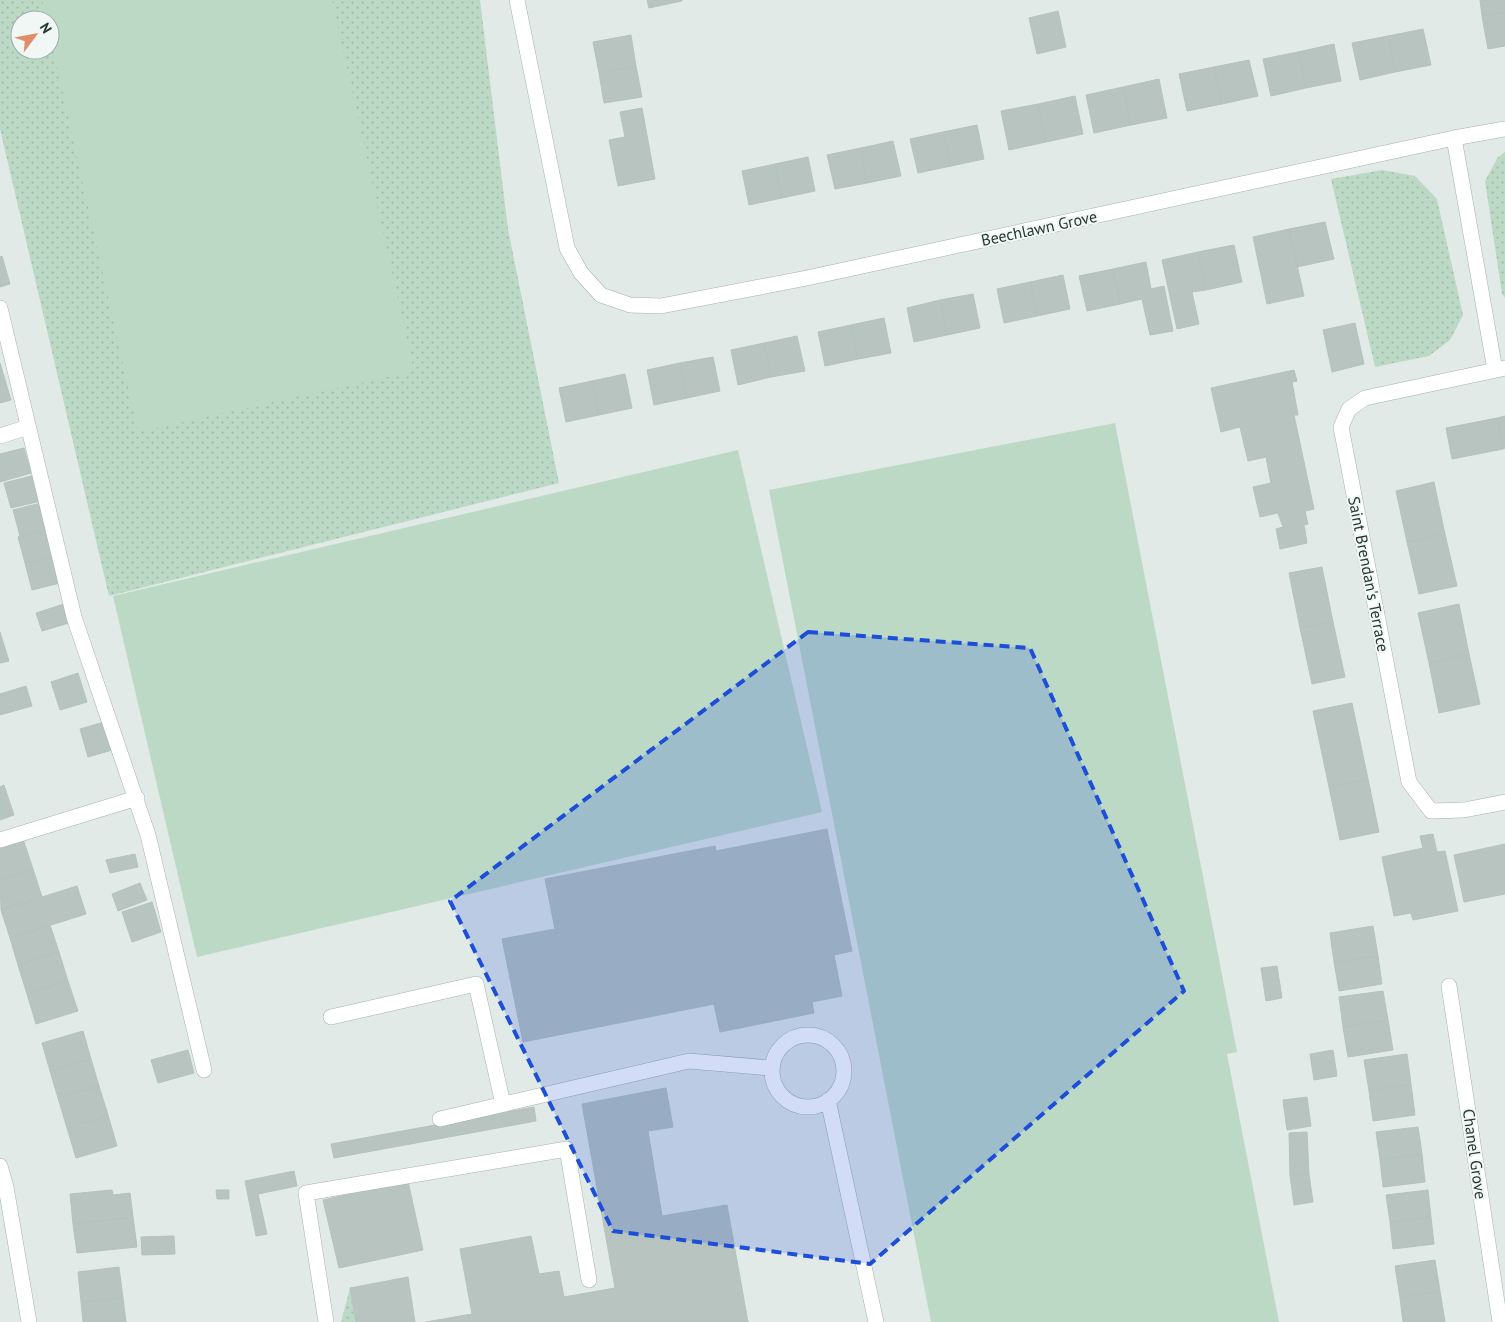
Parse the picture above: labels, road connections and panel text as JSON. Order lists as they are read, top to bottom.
{
  "streets": {
    "street": ["Beechlawn Grove", "Saint Brendan's Terrace", "Chanel Grove"]
  },
  "crossings": [
    ["Beechlawn Grove", "Saint Brendan's Terrace"]
  ],
  "north": "top right"
}
